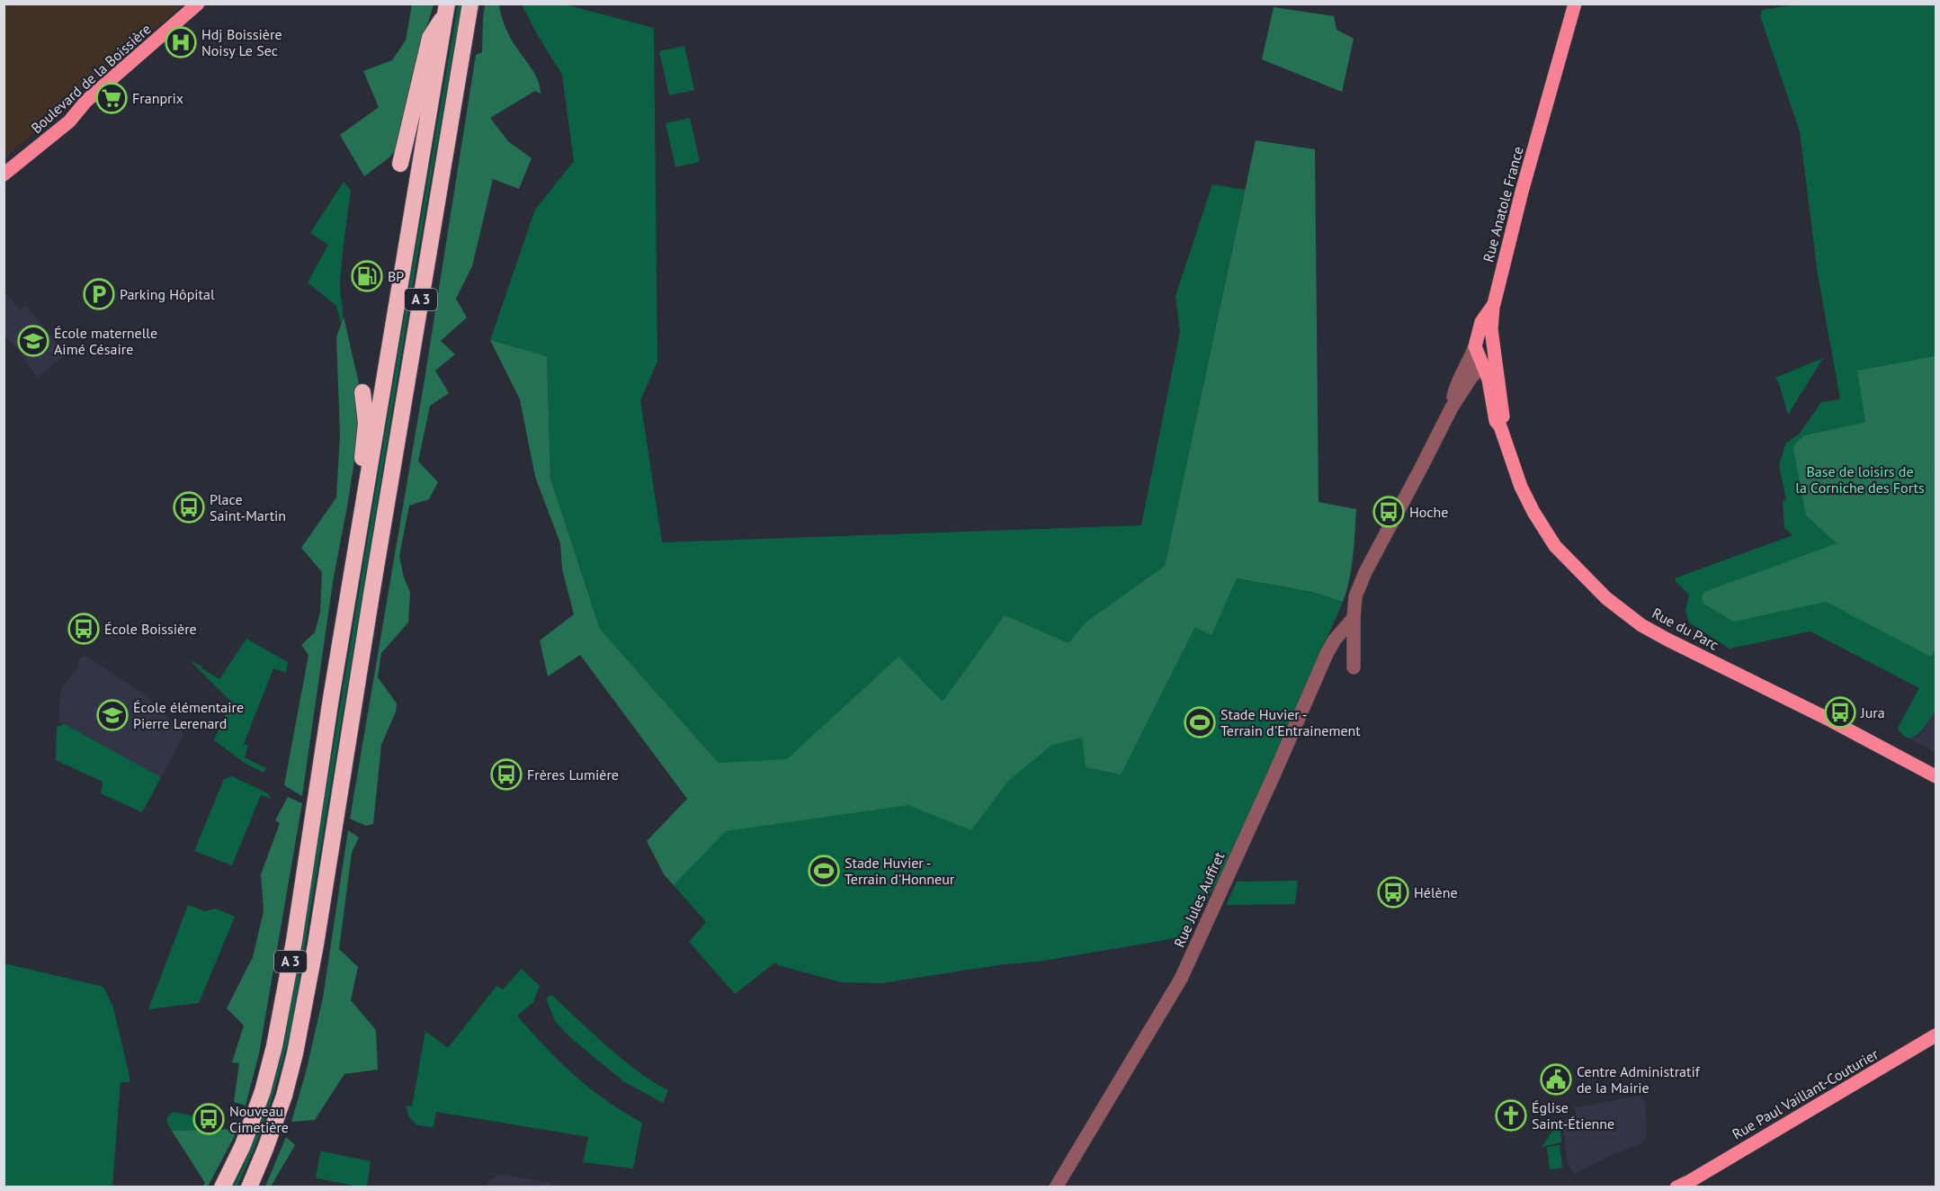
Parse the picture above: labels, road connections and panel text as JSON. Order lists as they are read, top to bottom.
{
  "streets": {
    "highway": ["A 3"],
    "main road": [
      "Boulevard de la Boissière",
      "Rue Anatole France",
      "Rue du Parc",
      "Rue Paul Vaillant-Couturier"
    ],
    "street": ["Rue Jules Auffret"]
  },
  "crossings": [
    ["Rue Anatole France", "Rue du Parc"],
    ["Rue Anatole France", "Rue Jules Auffret"]
  ],
  "parks": ["Base de loisirs de la Corniche des Forts"],
  "places": {
    "hospital": ["Hdj Boissière Noisy Le Sec"],
    "supermarket": ["Franprix"],
    "fuel station": ["BP"],
    "parking": ["Parking Hôpital"],
    "school or university": ["École maternelle Aimé Césaire", "École élémentaire Pierre Lerenard"],
    "bus stop": [
      "Place Saint-Martin",
      "Hoche",
      "École Boissière",
      "Jura",
      "Frères Lumière",
      "Hélène",
      "Nouveau Cimetière"
    ],
    "sports": ["Stade Huvier - Terrain d'Entrainement", "Stade Huvier - Terrain d'Honneur"],
    "public building": ["Centre Administratif de la Mairie"],
    "church": ["Église Saint-Étienne"]
  }
}
